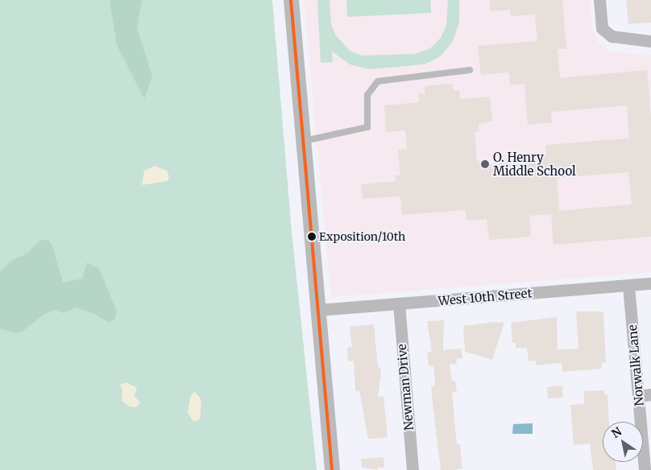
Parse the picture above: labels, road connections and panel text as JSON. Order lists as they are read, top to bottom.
{
  "streets": {
    "street": ["West 10th Street", "Norwalk Lane", "Newman Drive"]
  },
  "crossings": [
    ["West 10th Street", "Norwalk Lane"],
    ["West 10th Street", "Newman Drive"]
  ],
  "places": ["O. Henry Middle School", "Exposition/10th"],
  "north": "top left"
}
